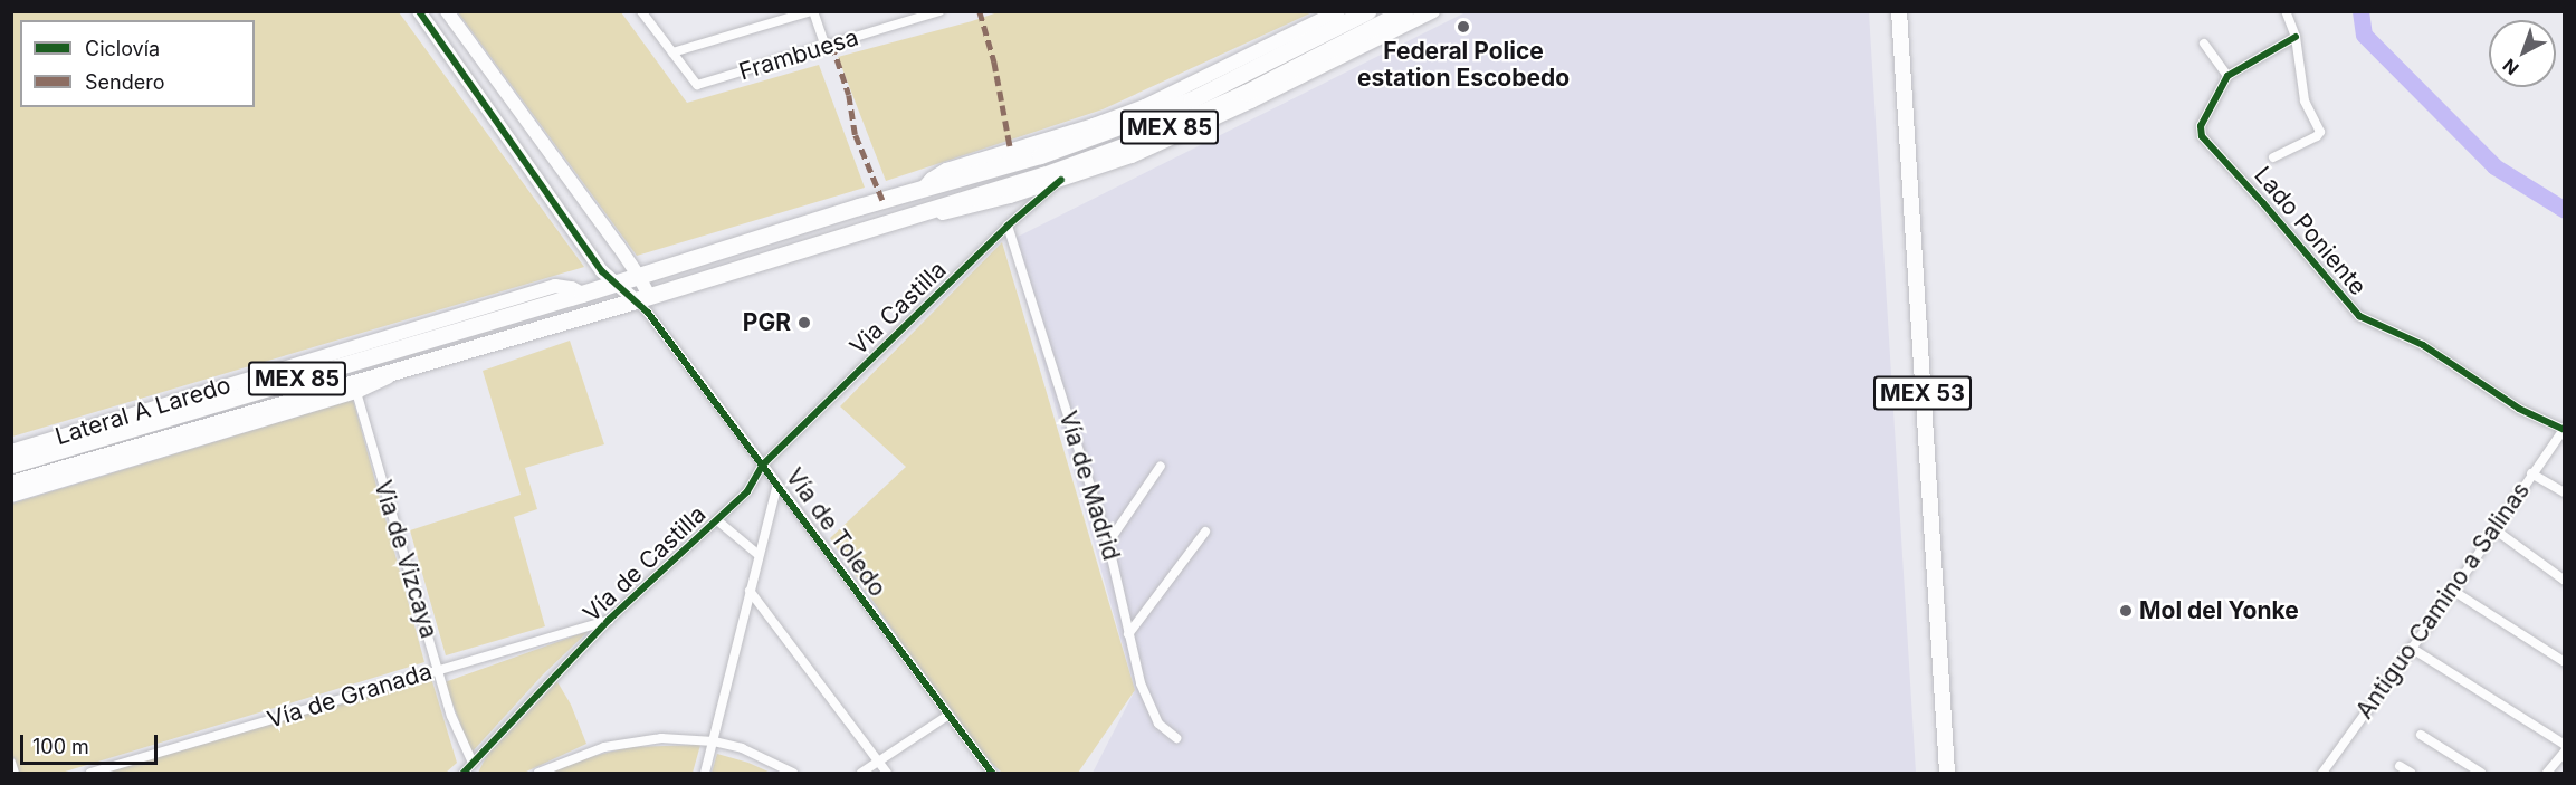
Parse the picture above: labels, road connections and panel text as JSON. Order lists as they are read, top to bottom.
{
  "streets": {
    "highway": ["MEX 85"],
    "main road": ["MEX 53"],
    "street": [
      "Frambuesa",
      "Lado Poniente",
      "Via Castilla",
      "Lateral A Laredo",
      "Vía de Madrid",
      "Vía de Toledo",
      "Via de Vizcaya",
      "Vía de Castilla",
      "Antiguo Camino a Salinas",
      "Vía de Granada"
    ]
  },
  "crossings": [
    ["MEX 85", "Lateral A Laredo"],
    ["MEX 85", "Vía de Toledo"],
    ["Lado Poniente", "Antiguo Camino a Salinas"],
    ["Via Castilla", "Vía de Madrid"],
    ["Via Castilla", "Vía de Toledo"],
    ["Via Castilla", "Vía de Castilla"],
    ["Lateral A Laredo", "Via de Vizcaya"],
    ["Vía de Toledo", "Vía de Castilla"],
    ["Via de Vizcaya", "Vía de Castilla"],
    ["Via de Vizcaya", "Vía de Granada"],
    ["Vía de Castilla", "Vía de Granada"]
  ],
  "places": ["Federal Police estation Escobedo", "PGR", "Mol del Yonke"],
  "legend": ["Ciclovía", "Sendero"],
  "scale_bar": "100 m",
  "north": "bottom left"
}
